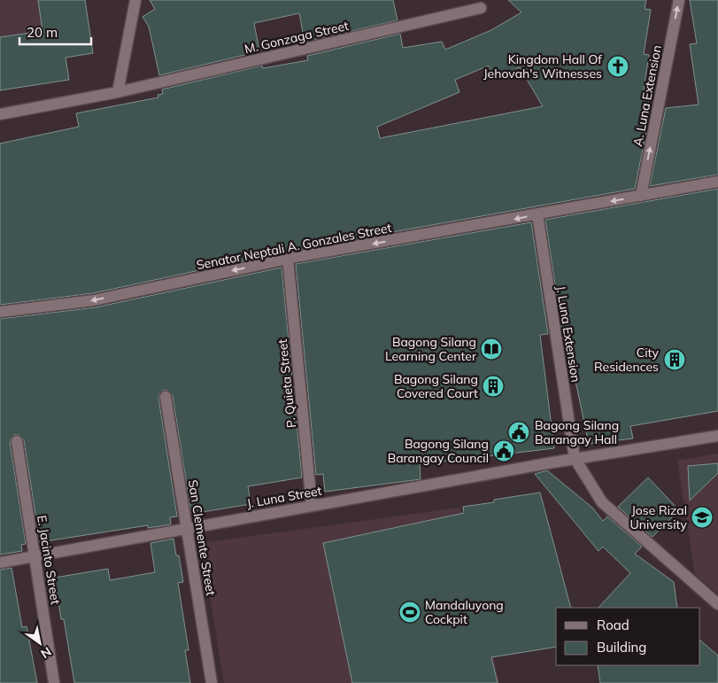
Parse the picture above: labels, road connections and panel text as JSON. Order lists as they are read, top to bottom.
{
  "streets": {
    "street": [
      "M. Gonzaga Street",
      "A. Luna Extension",
      "Senator Neptali A. Gonzales Street",
      "J. Luna Extension",
      "P. Quieta Street",
      "J. Luna Street",
      "San Clemente Street",
      "E. Jacinto Street"
    ]
  },
  "crossings": [
    ["A. Luna Extension", "Senator Neptali A. Gonzales Street"],
    ["Senator Neptali A. Gonzales Street", "J. Luna Extension"],
    ["Senator Neptali A. Gonzales Street", "P. Quieta Street"],
    ["J. Luna Extension", "J. Luna Street"],
    ["P. Quieta Street", "J. Luna Street"],
    ["J. Luna Street", "San Clemente Street"],
    ["J. Luna Street", "E. Jacinto Street"]
  ],
  "one_way": ["A. Luna Extension", "Senator Neptali A. Gonzales Street"],
  "places": {
    "church": ["Kingdom Hall Of Jehovah's Witnesses"],
    "library": ["Bagong Silang Learning Center"],
    "building": ["City Residences", "Bagong Silang Covered Court"],
    "public building": ["Bagong Silang Barangay Hall", "Bagong Silang Barangay Council"],
    "school or university": ["Jose Rizal University"],
    "sports": ["Mandaluyong Cockpit"]
  },
  "legend": ["Road", "Building"],
  "scale_bar": "20 m",
  "north": "bottom right"
}
